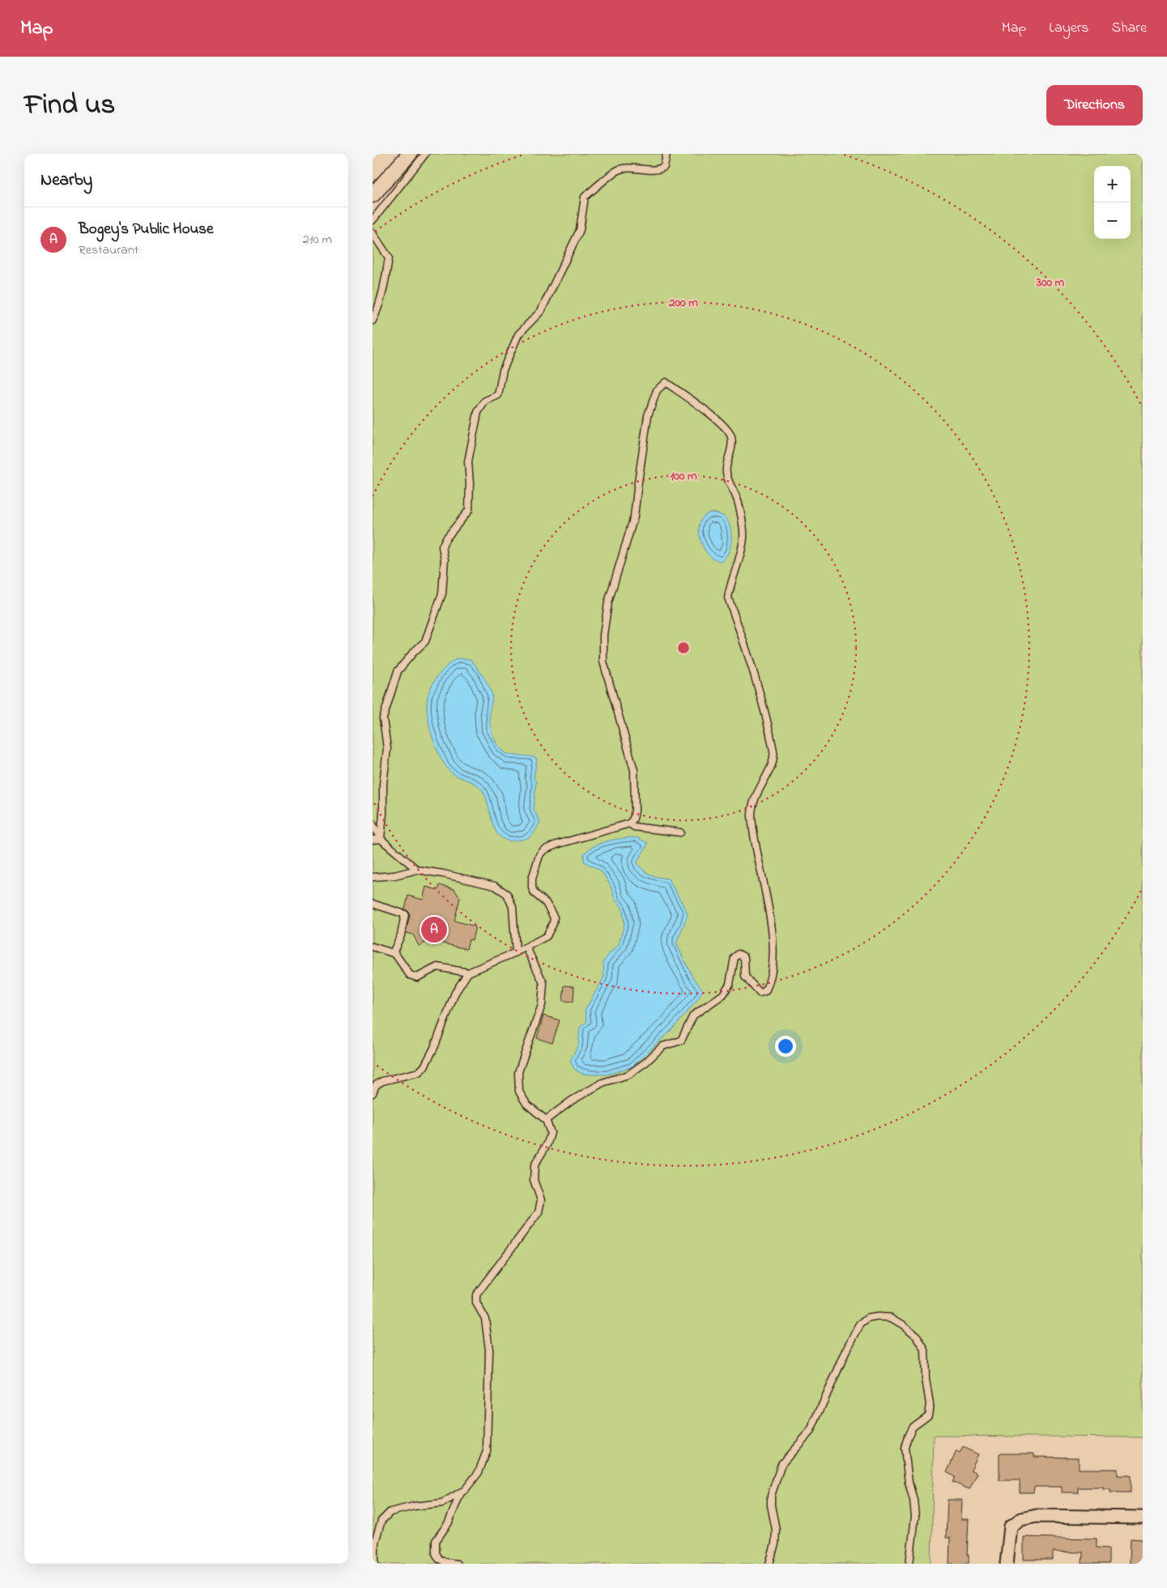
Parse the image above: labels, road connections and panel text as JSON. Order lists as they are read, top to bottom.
{
  "page": {
    "header": "Map",
    "nav": ["Map", "Layers", "Share"],
    "title": "Find us",
    "buttons": "Directions",
    "heading": "Nearby",
    "map_buttons": ["+", "−"],
    "list": [
      {
        "mark": "A",
        "name": "Bogey's Public House",
        "note": "Restaurant",
        "value": "210 m"
      }
    ],
    "pins": "A"
  },
  "rings": ["300 m", "200 m", "100 m"]
}
